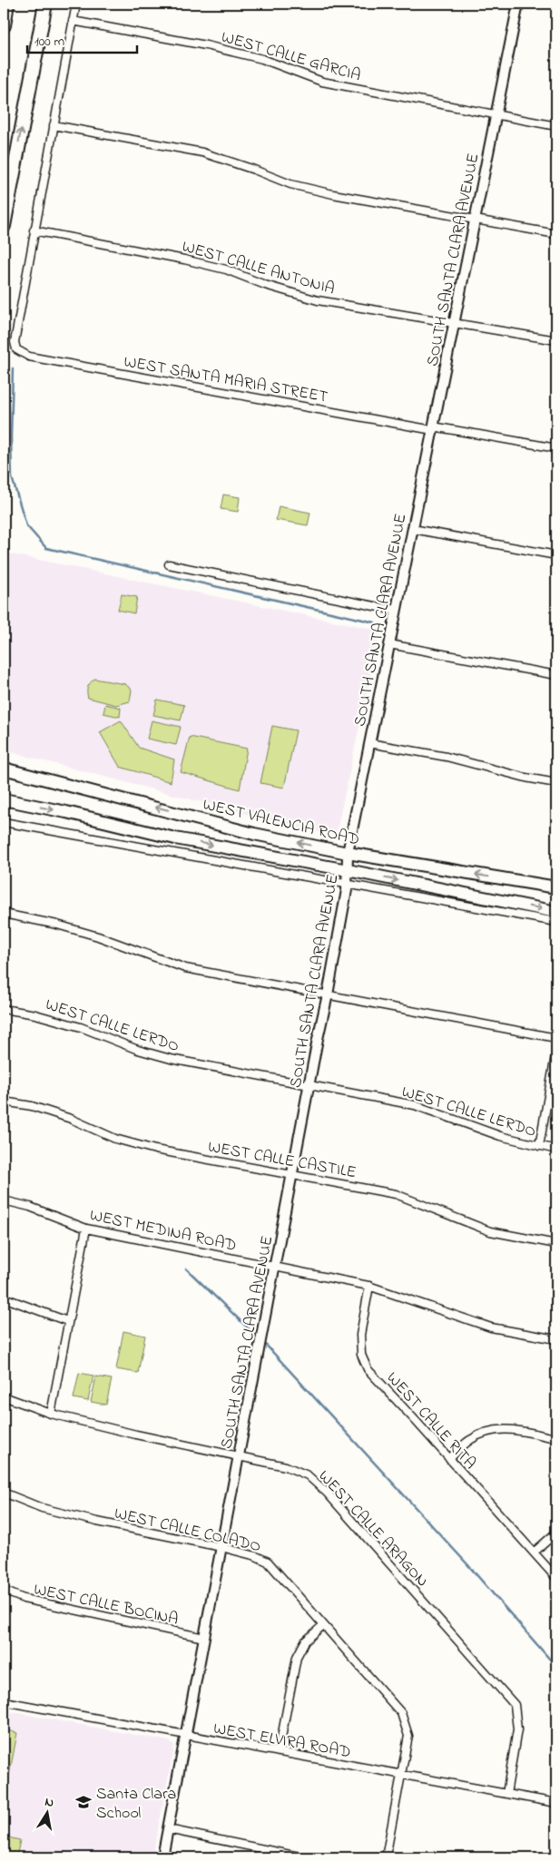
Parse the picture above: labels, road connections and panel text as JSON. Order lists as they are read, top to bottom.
{
  "streets": {
    "main road": ["WEST VALENCIA ROAD"],
    "street": [
      "WEST CALLE GARCIA",
      "SOUTH SANTA CLARA AVENUE",
      "WEST CALLE ANTONIA",
      "WEST SANTA MARIA STREET",
      "WEST CALLE LERDO",
      "WEST CALLE CASTILE",
      "WEST MEDINA ROAD",
      "WEST CALLE RITA",
      "WEST CALLE ARAGON",
      "WEST CALLE COLADO",
      "WEST CALLE BOCINA",
      "WEST ELVIRA ROAD"
    ]
  },
  "crossings": [
    ["WEST CALLE GARCIA", "SOUTH SANTA CLARA AVENUE"],
    ["SOUTH SANTA CLARA AVENUE", "WEST CALLE ANTONIA"],
    ["SOUTH SANTA CLARA AVENUE", "WEST SANTA MARIA STREET"],
    ["SOUTH SANTA CLARA AVENUE", "WEST VALENCIA ROAD"],
    ["SOUTH SANTA CLARA AVENUE", "WEST CALLE LERDO"],
    ["SOUTH SANTA CLARA AVENUE", "WEST CALLE CASTILE"],
    ["SOUTH SANTA CLARA AVENUE", "WEST MEDINA ROAD"],
    ["SOUTH SANTA CLARA AVENUE", "WEST CALLE ARAGON"],
    ["SOUTH SANTA CLARA AVENUE", "WEST CALLE COLADO"],
    ["SOUTH SANTA CLARA AVENUE", "WEST CALLE BOCINA"],
    ["SOUTH SANTA CLARA AVENUE", "WEST ELVIRA ROAD"],
    ["WEST CALLE ANTONIA", "WEST SANTA MARIA STREET"],
    ["WEST MEDINA ROAD", "WEST CALLE RITA"],
    ["WEST CALLE ARAGON", "WEST ELVIRA ROAD"],
    ["WEST CALLE COLADO", "WEST ELVIRA ROAD"]
  ],
  "places": {
    "school or university": ["Santa Clara School"]
  },
  "scale_bar": "100 m",
  "north": "top"
}
